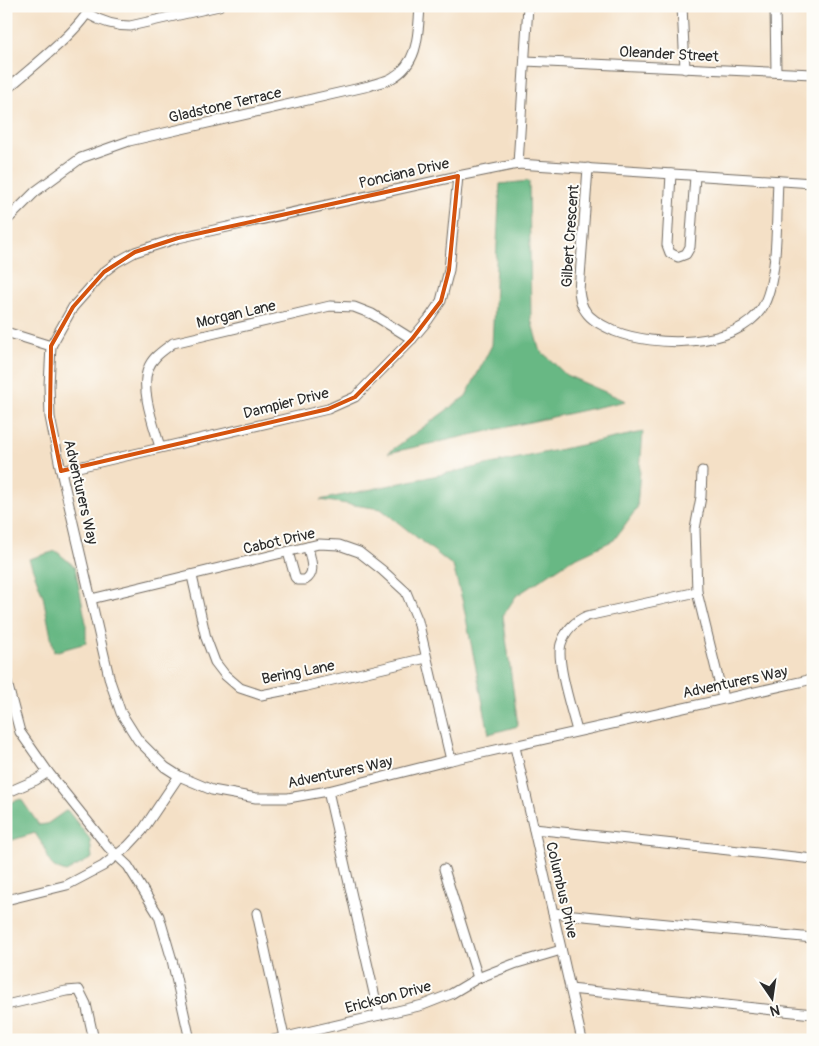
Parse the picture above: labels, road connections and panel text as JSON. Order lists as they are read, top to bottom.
{
  "streets": {
    "street": [
      "Oleander Street",
      "Gladstone Terrace",
      "Ponciana Drive",
      "Gilbert Crescent",
      "Morgan Lane",
      "Dampier Drive",
      "Adventurers Way",
      "Cabot Drive",
      "Bering Lane",
      "Columbus Drive",
      "Erickson Drive"
    ]
  },
  "crossings": [
    ["Ponciana Drive", "Gilbert Crescent"],
    ["Ponciana Drive", "Dampier Drive"],
    ["Ponciana Drive", "Adventurers Way"],
    ["Morgan Lane", "Dampier Drive"],
    ["Dampier Drive", "Adventurers Way"],
    ["Adventurers Way", "Cabot Drive"],
    ["Adventurers Way", "Columbus Drive"],
    ["Cabot Drive", "Bering Lane"],
    ["Columbus Drive", "Erickson Drive"]
  ],
  "north": "bottom"
}
